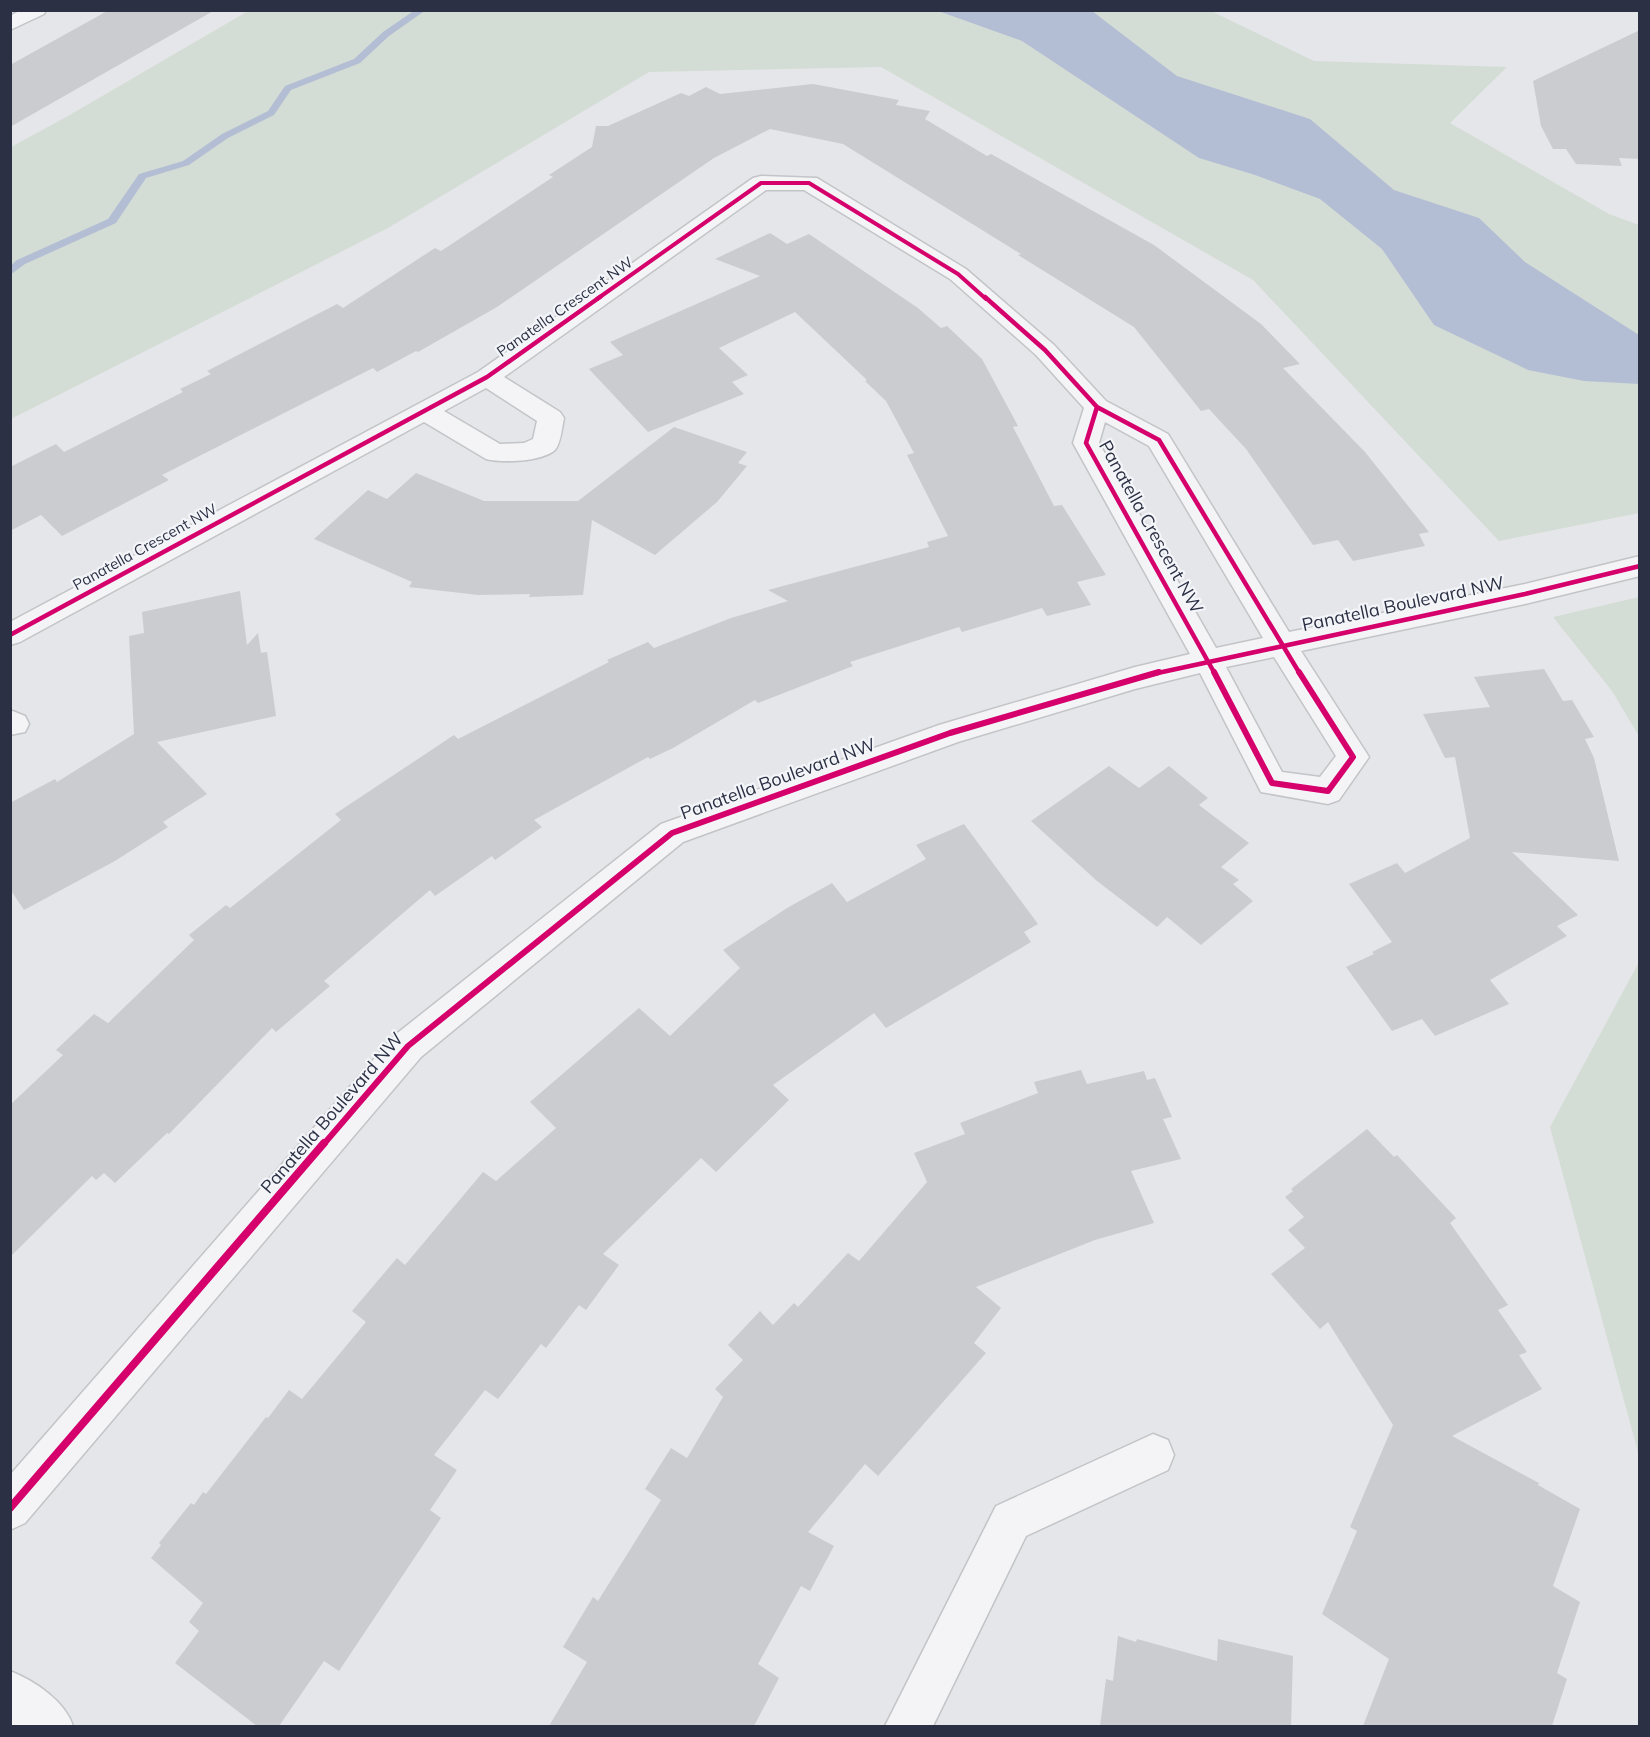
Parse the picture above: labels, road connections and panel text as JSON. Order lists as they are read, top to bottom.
{
  "streets": {
    "street": ["Panatella Crescent NW", "Panatella Boulevard NW"]
  },
  "crossings": [
    ["Panatella Crescent NW", "Panatella Boulevard NW"]
  ]
}
